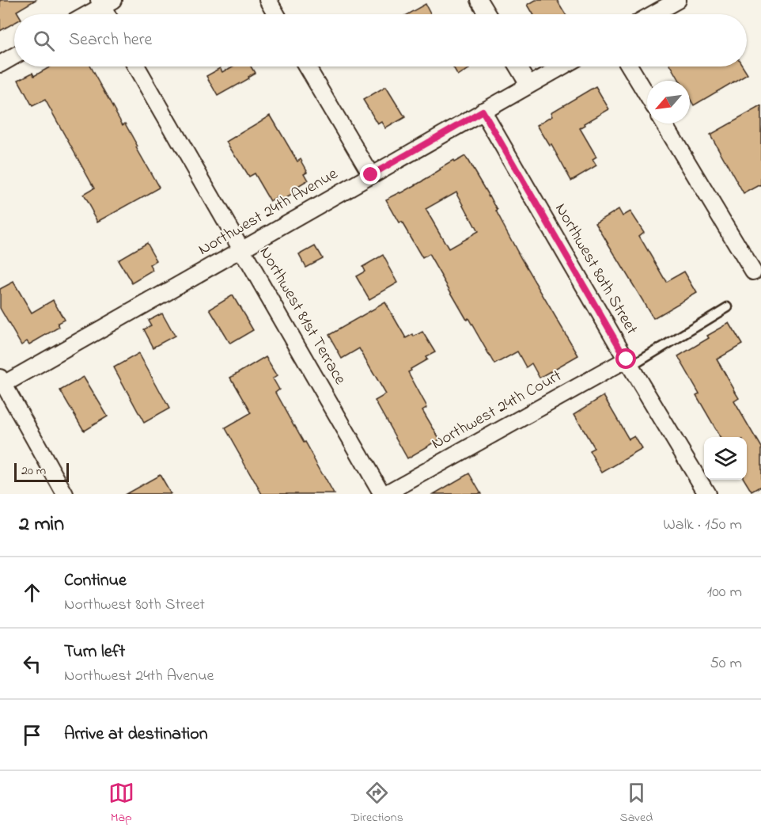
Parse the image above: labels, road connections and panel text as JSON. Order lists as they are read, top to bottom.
{
  "streets": {
    "street": [
      "Northwest 24th Avenue",
      "Northwest 80th Street",
      "Northwest 81st Terrace",
      "Northwest 24th Court"
    ]
  },
  "crossings": [
    ["Northwest 24th Avenue", "Northwest 80th Street"],
    ["Northwest 24th Avenue", "Northwest 81st Terrace"],
    ["Northwest 80th Street", "Northwest 24th Court"],
    ["Northwest 81st Terrace", "Northwest 24th Court"]
  ],
  "scale_bar": "20 m",
  "north": "bottom left",
  "page": {
    "search": "Search here",
    "scale": "20 m",
    "heading": ["2 min", "Walk · 150 m"],
    "list": [
      ["Continue", "Northwest 80th Street", "100 m"],
      ["Turn left", "Northwest 24th Avenue", "50 m"],
      "Arrive at destination"
    ],
    "nav": ["Map", "Directions", "Saved"]
  }
}
